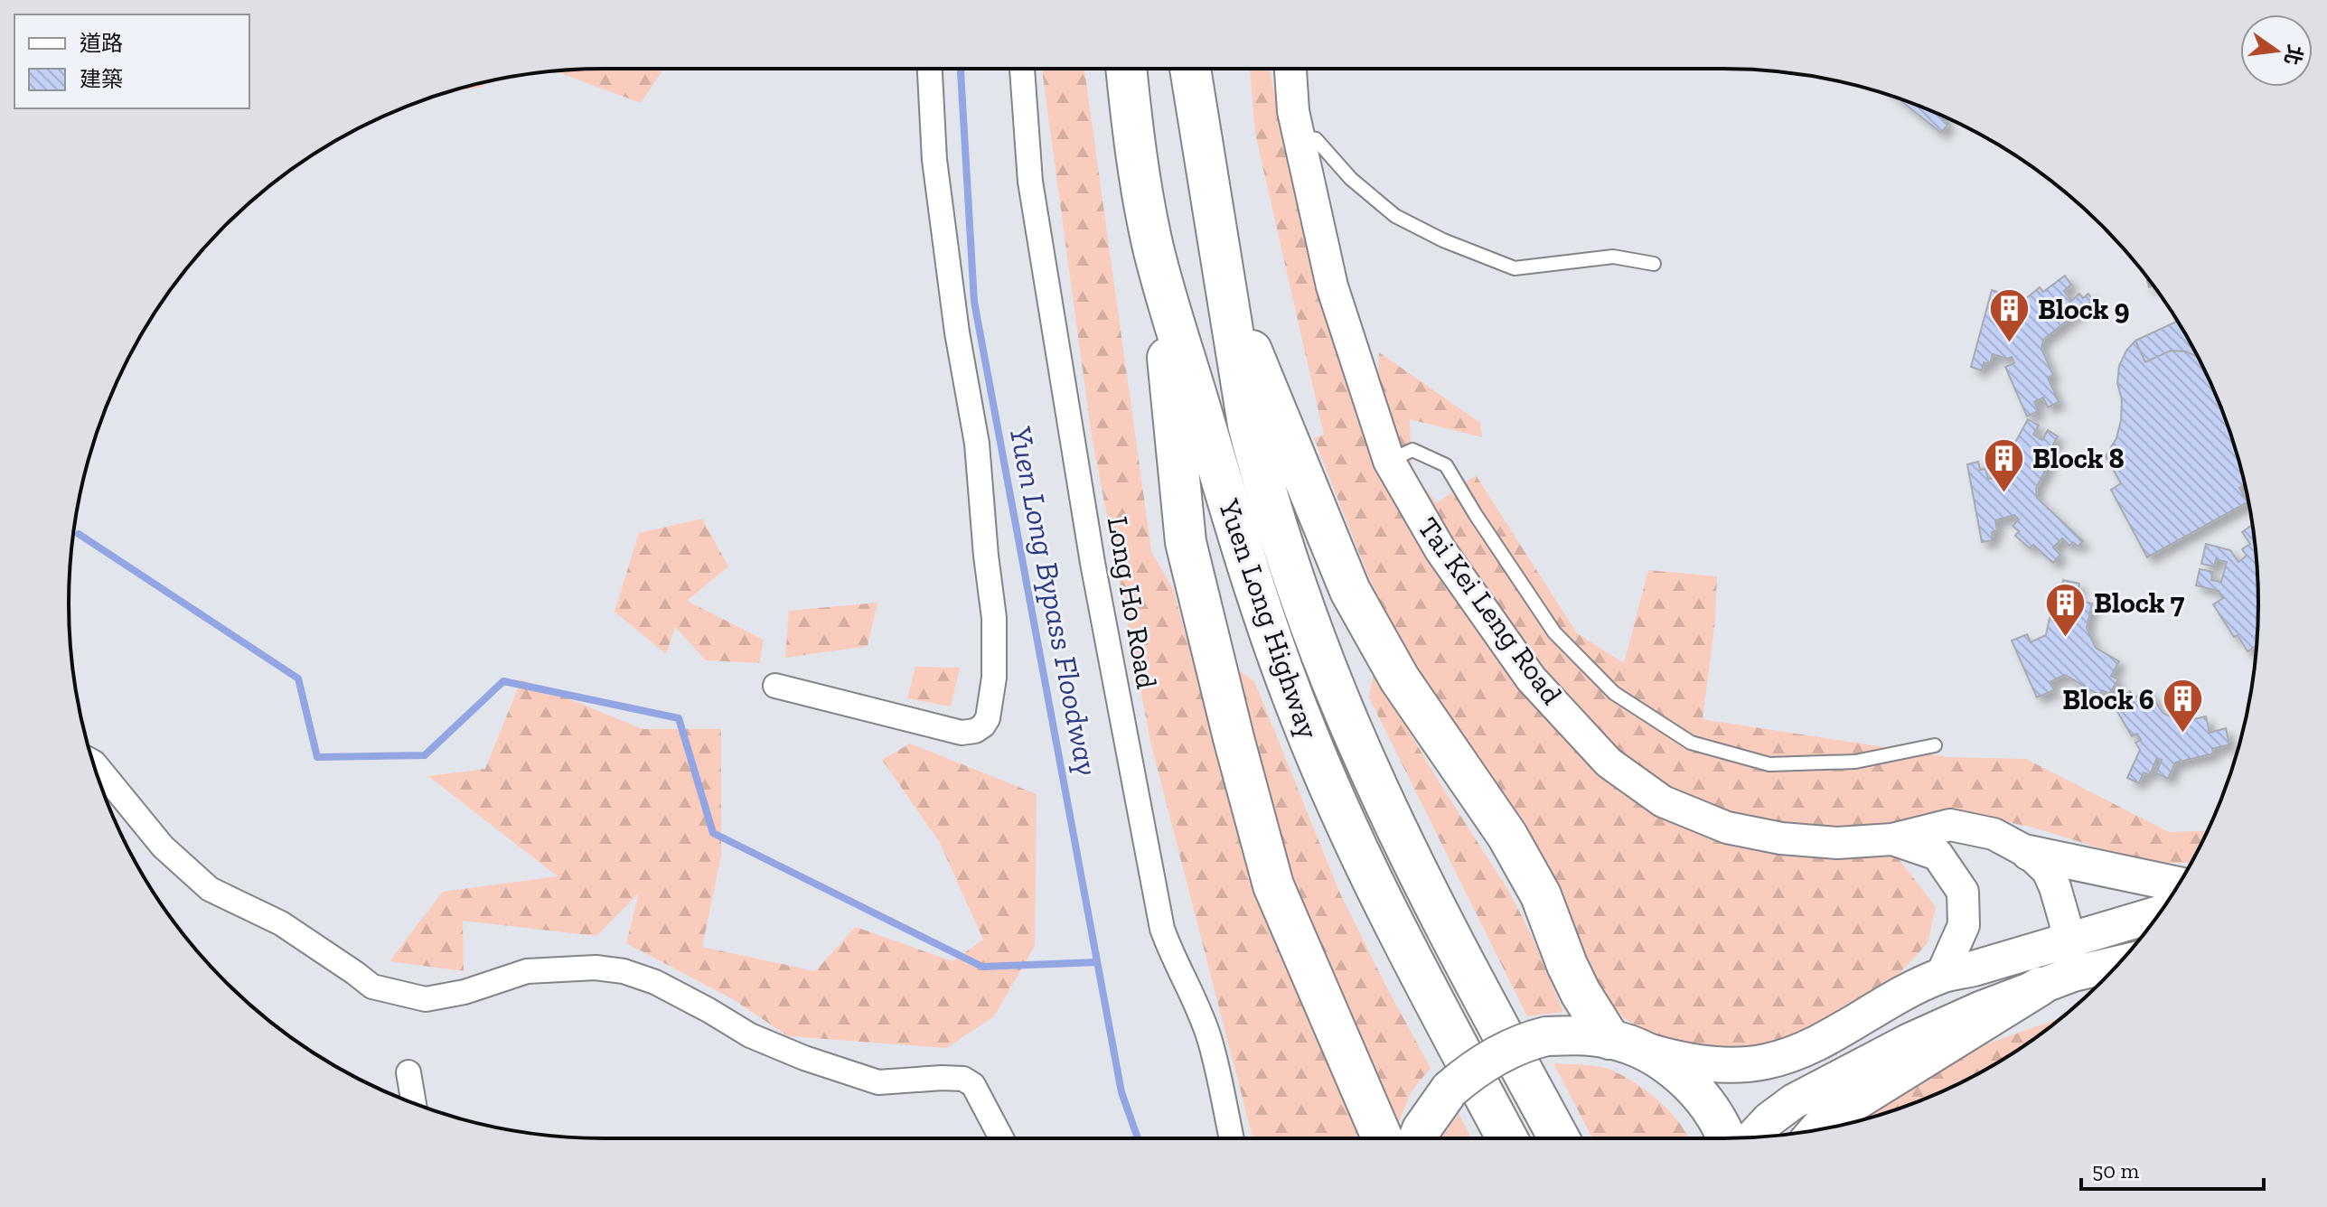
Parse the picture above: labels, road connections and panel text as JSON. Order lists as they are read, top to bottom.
{
  "streets": {
    "highway": ["Yuen Long Highway"],
    "street": ["Long Ho Road", "Tai Kei Leng Road"]
  },
  "water": ["Yuen Long Bypass Floodway"],
  "places": {
    "building": [
      "Block 9",
      "Block 8",
      "Block 7",
      "Block 6"
    ]
  },
  "legend": ["道路", "建築"],
  "scale_bar": "50 m",
  "north": "right"
}
